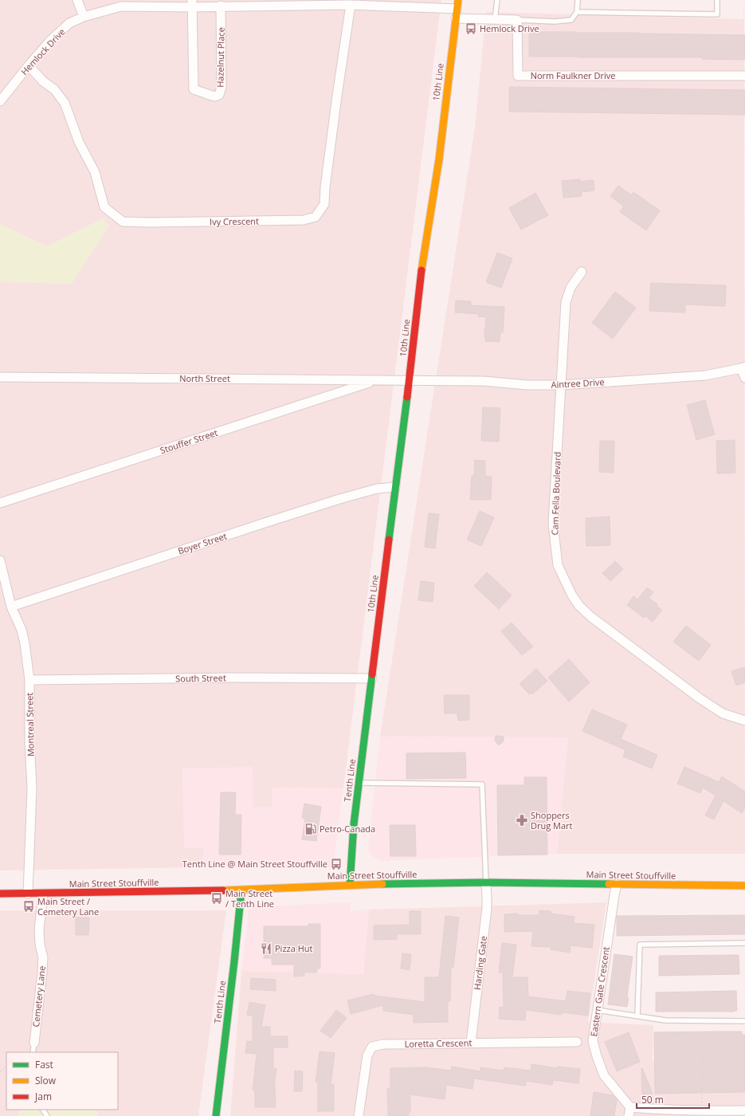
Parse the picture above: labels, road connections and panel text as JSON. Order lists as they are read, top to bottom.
{
  "streets": {
    "main road": ["10th Line", "Tenth Line", "Main Street Stouffville"],
    "street": [
      "Hemlock Drive",
      "Hazelnut Place",
      "Norm Faulkner Drive",
      "Ivy Crescent",
      "North Street",
      "Aintree Drive",
      "Stouffer Street",
      "Cam Fella Boulevard",
      "Boyer Street",
      "South Street",
      "Montreal Street",
      "Harding Gate",
      "Eastern Gate Crescent",
      "Cemetery Lane",
      "Loretta Crescent"
    ]
  },
  "crossings": [
    ["Hemlock Drive", "Hazelnut Place"],
    ["Hemlock Drive", "10th Line"],
    ["Hemlock Drive", "Ivy Crescent"],
    ["10th Line", "North Street"],
    ["10th Line", "Aintree Drive"],
    ["10th Line", "Boyer Street"],
    ["10th Line", "South Street"],
    ["10th Line", "Tenth Line"],
    ["North Street", "Aintree Drive"],
    ["North Street", "Stouffer Street"],
    ["Aintree Drive", "Cam Fella Boulevard"],
    ["Boyer Street", "Montreal Street"],
    ["South Street", "Montreal Street"],
    ["South Street", "Tenth Line"],
    ["Montreal Street", "Main Street Stouffville"],
    ["Tenth Line", "Main Street Stouffville"],
    ["Main Street Stouffville", "Harding Gate"],
    ["Main Street Stouffville", "Eastern Gate Crescent"],
    ["Main Street Stouffville", "Cemetery Lane"],
    ["Harding Gate", "Loretta Crescent"]
  ],
  "places": {
    "bus stop": [
      "Hemlock Drive",
      "Tenth Line @ Main Street Stouffville",
      "Main Street / Tenth Line",
      "Main Street / Cemetery Lane"
    ],
    "pharmacy": ["Shoppers Drug Mart"],
    "fuel station": ["Petro-Canada"],
    "restaurant": ["Pizza Hut"]
  },
  "legend": ["Fast", "Slow", "Jam"],
  "scale_bar": "50 m"
}
